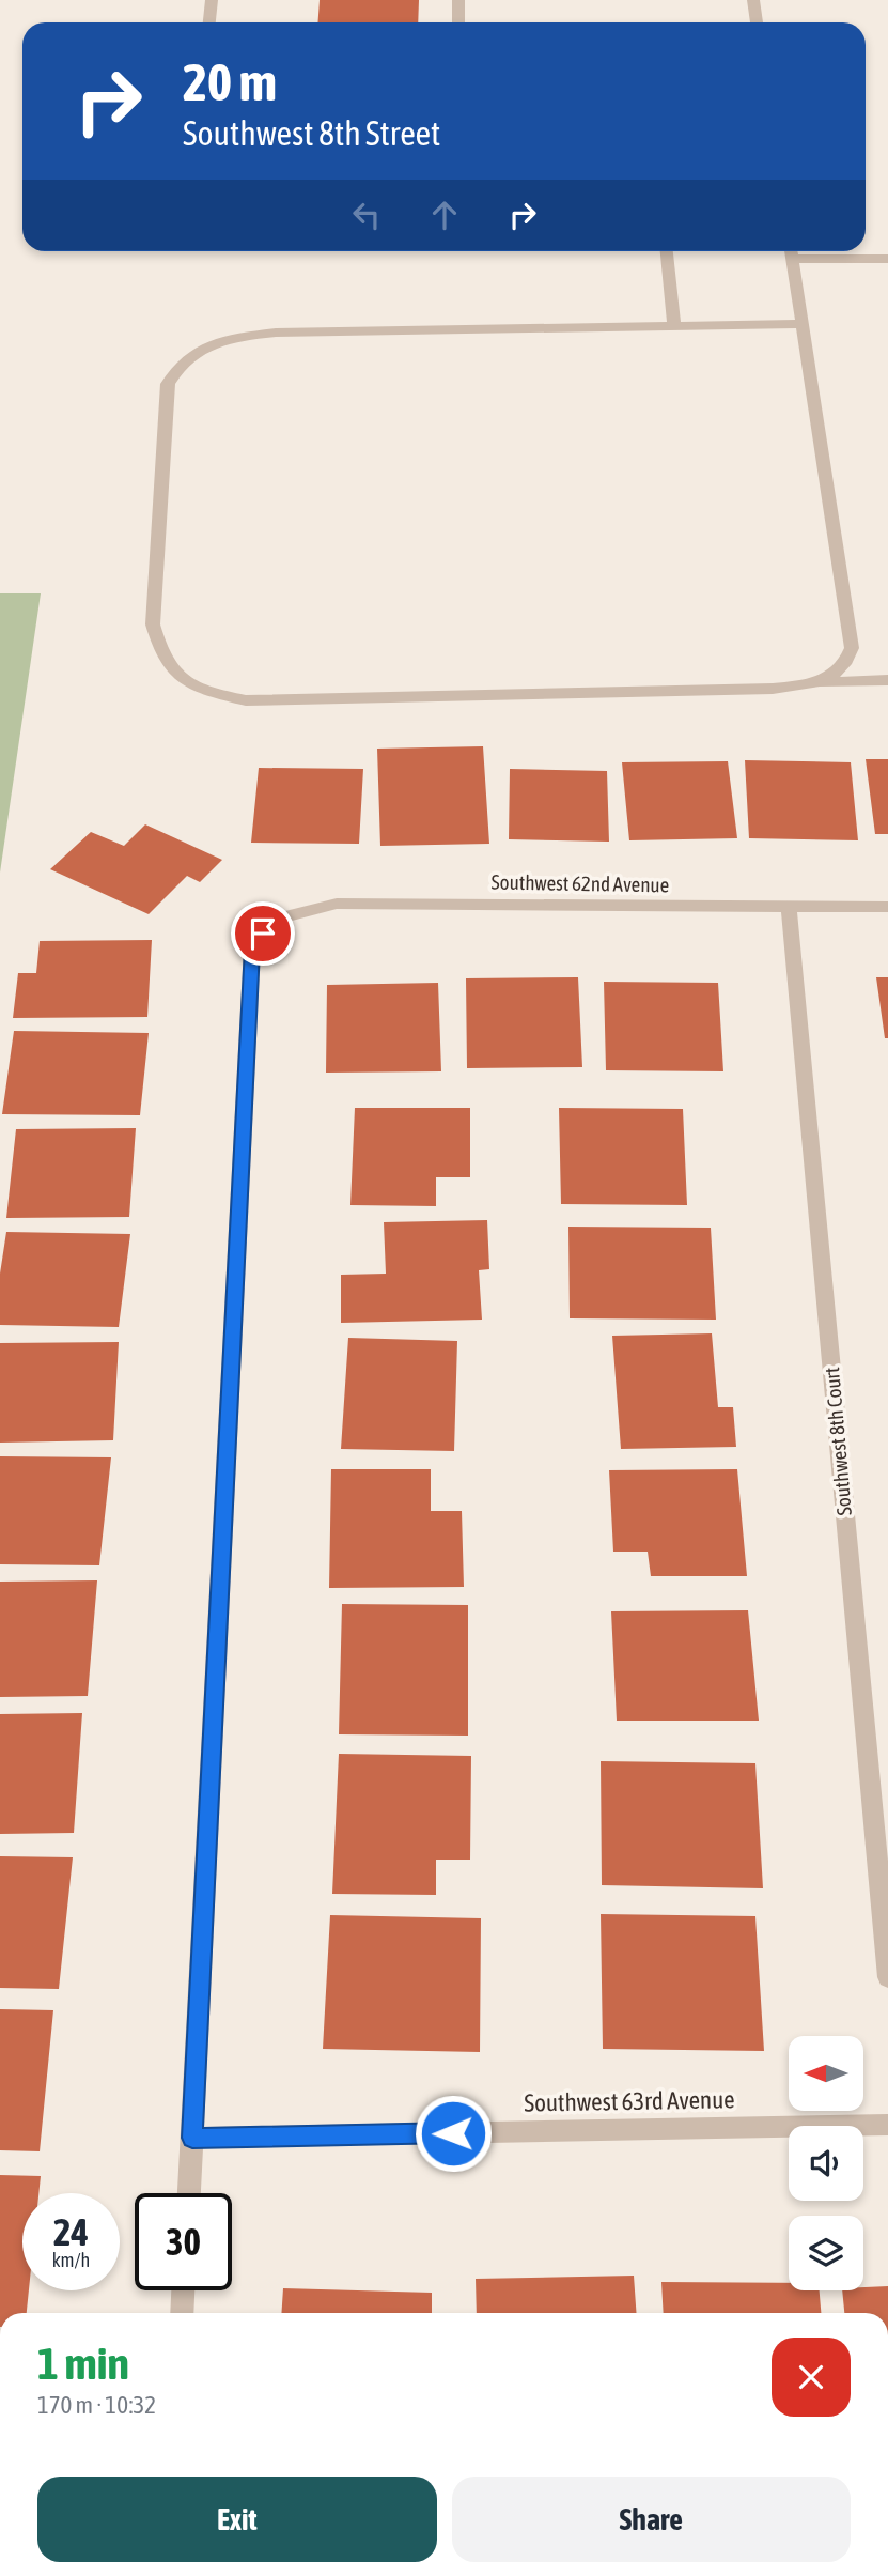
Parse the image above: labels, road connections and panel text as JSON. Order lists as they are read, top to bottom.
{
  "streets": {
    "street": ["Southwest 62nd Avenue", "Southwest 8th Court", "Southwest 63rd Avenue"]
  },
  "crossings": [
    ["Southwest 62nd Avenue", "Southwest 8th Court"],
    ["Southwest 62nd Avenue", "Southwest 63rd Avenue"]
  ],
  "north": "left",
  "page": {
    "turn": ["20 m", "Southwest 8th Street"],
    "speed": "24 km/h",
    "limit": "30",
    "heading": ["1 min", "170 m · 10:32"],
    "buttons": ["Exit", "Share"]
  }
}
